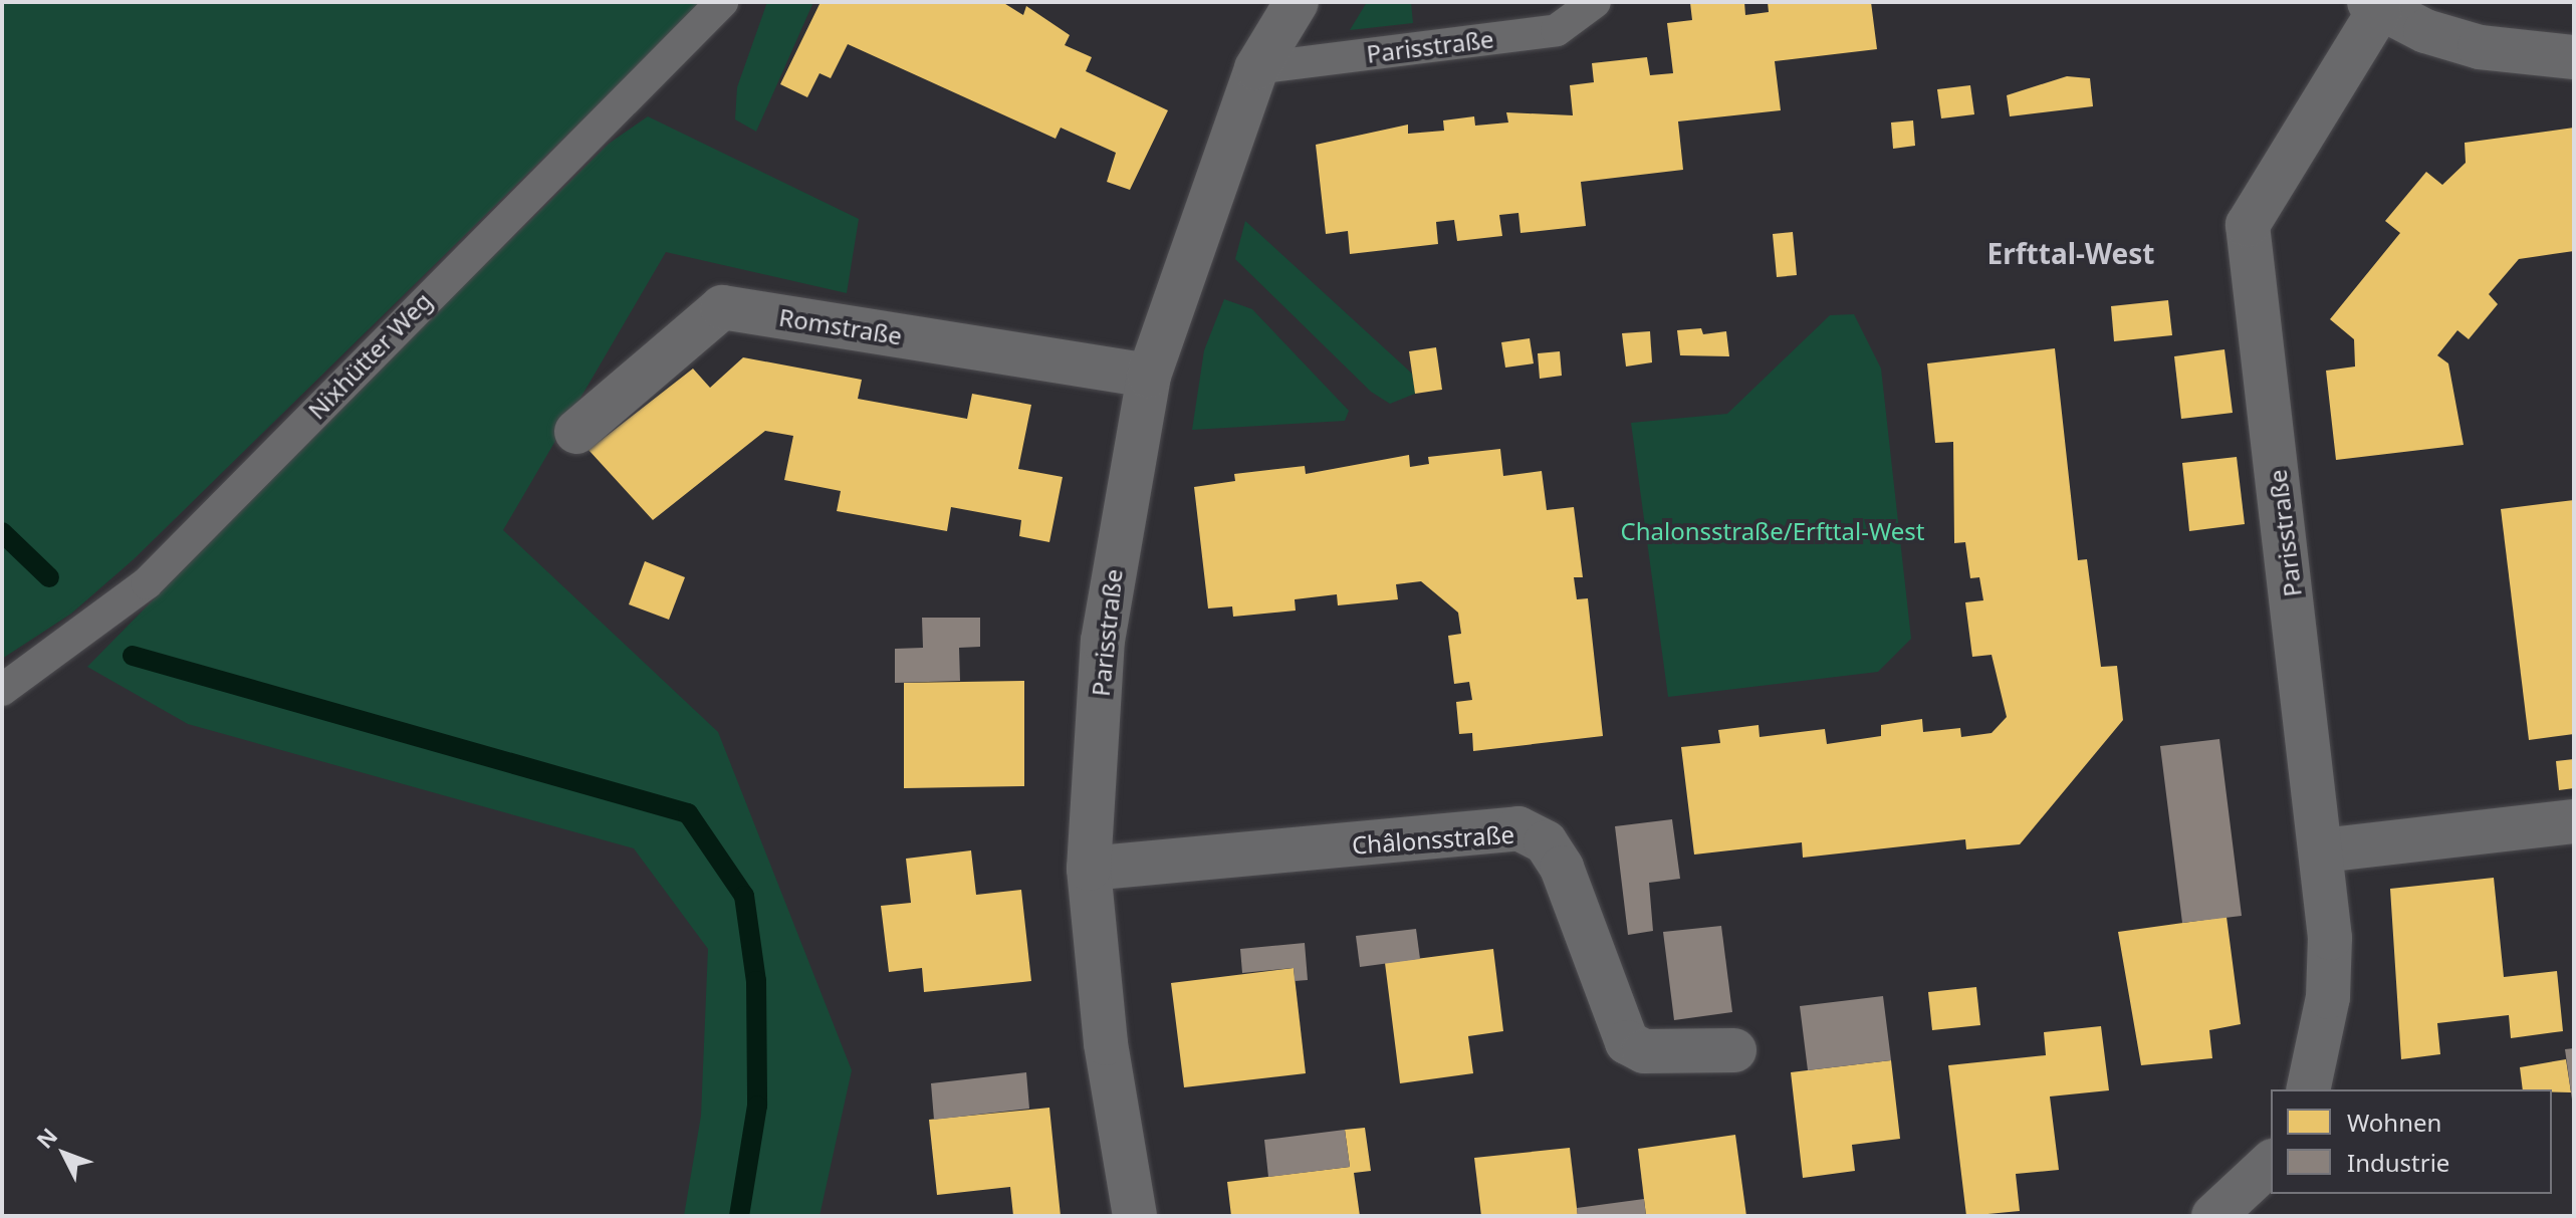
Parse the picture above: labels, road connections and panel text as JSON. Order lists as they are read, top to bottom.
{
  "streets": {
    "street": ["Parisstraße", "Romstraße", "Châlonsstraße"],
    "lane": ["Nixhütter Weg"]
  },
  "crossings": [
    ["Parisstraße", "Romstraße"],
    ["Parisstraße", "Châlonsstraße"]
  ],
  "districts": ["Erfttal-West"],
  "parks": ["Chalonsstraße/Erfttal-West"],
  "legend": ["Wohnen", "Industrie"],
  "north": "top left"
}
